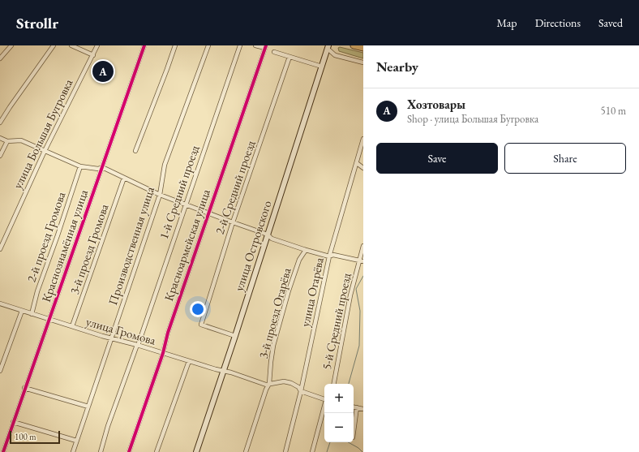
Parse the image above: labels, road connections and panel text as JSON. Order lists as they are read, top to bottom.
{
  "streets": {
    "street": [
      "улица Большая Бугровка",
      "2-й Средний проезд",
      "1-й Средний проезд",
      "2-й проезд Громова",
      "Красноармейская улица",
      "Краснознамённая улица",
      "Производственная улица",
      "улица Островского",
      "3-й проезд Громова",
      "улица Огарёва",
      "3-й проезд Огарёва",
      "5-й Средний проезд",
      "улица Громова"
    ]
  },
  "crossings": [
    ["2-й Средний проезд", "улица Островского"],
    ["1-й Средний проезд", "улица Громова"],
    ["2-й проезд Громова", "улица Громова"],
    ["Красноармейская улица", "улица Громова"],
    ["Краснознамённая улица", "улица Громова"],
    ["Производственная улица", "улица Громова"],
    ["улица Островского", "улица Громова"],
    ["3-й проезд Громова", "улица Громова"],
    ["улица Огарёва", "улица Громова"],
    ["3-й проезд Огарёва", "улица Громова"]
  ],
  "scale_bar": "100 m",
  "page": {
    "header": "Strollr",
    "nav": ["Map", "Directions", "Saved"],
    "heading": "Nearby",
    "pins": "A",
    "list": [
      {
        "mark": "A",
        "name": "Хозтовары",
        "note": "Shop · улица Большая Бугровка",
        "value": "510 m"
      }
    ],
    "buttons": ["Save", "Share"],
    "map_buttons": ["+", "−"],
    "scale": "100 m"
  }
}
